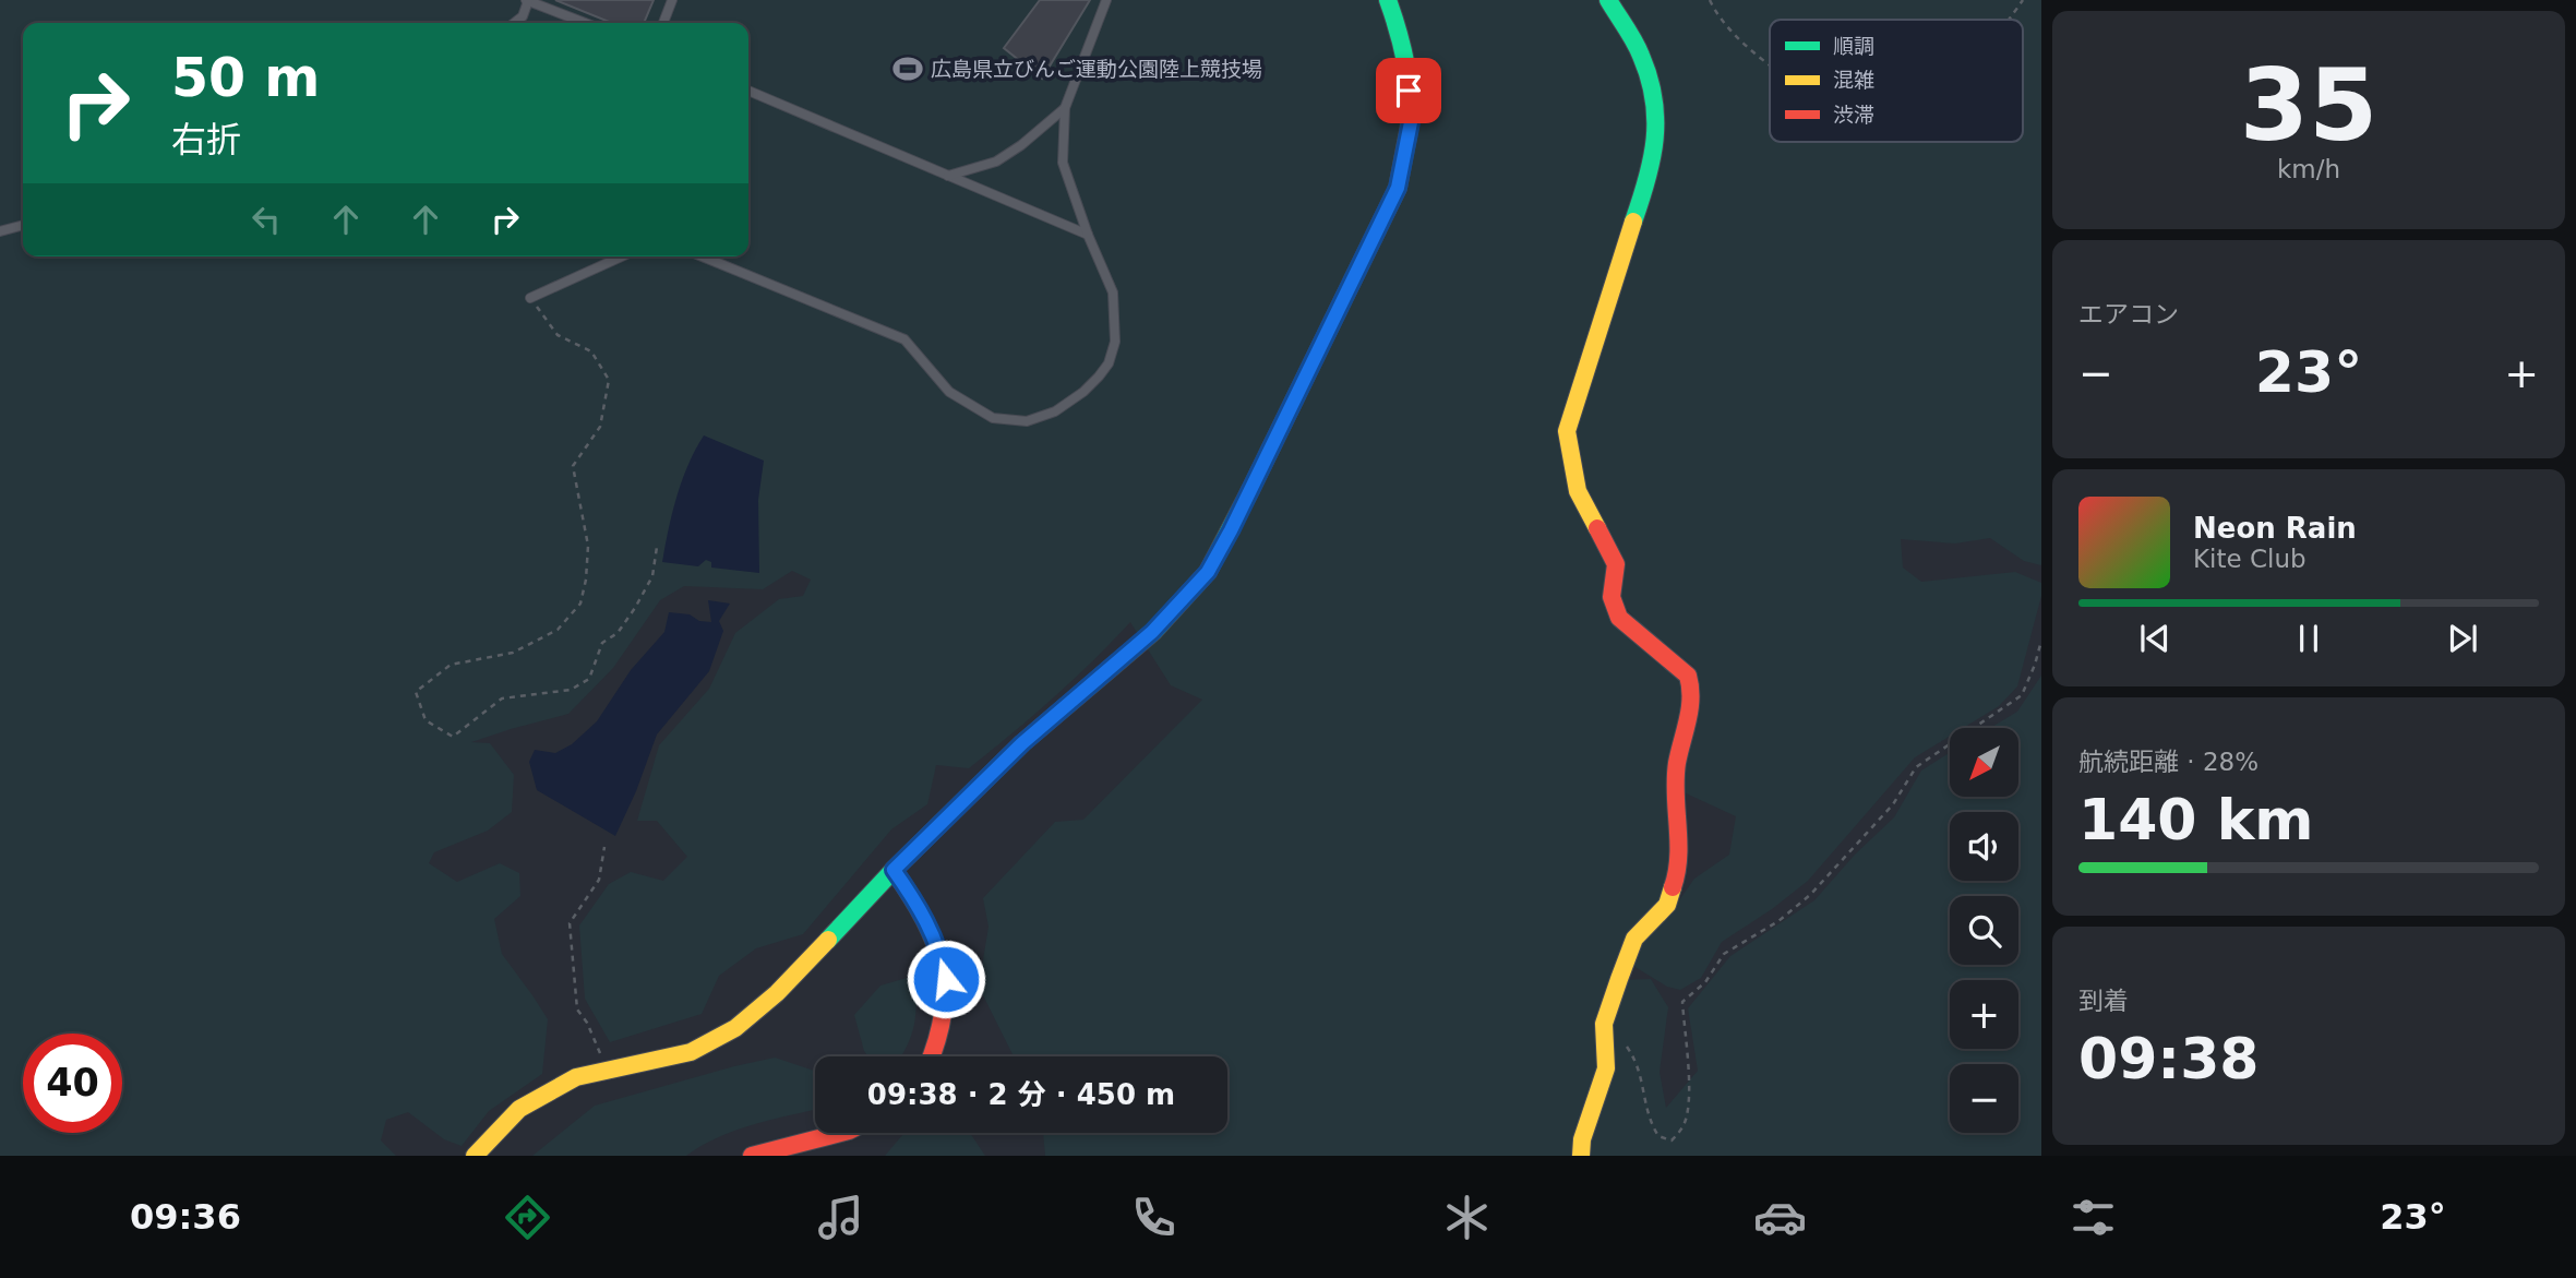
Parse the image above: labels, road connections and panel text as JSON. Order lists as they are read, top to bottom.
{
  "places": {
    "sports": ["広島県立びんご運動公園陸上競技場"]
  },
  "legend": ["順調", "混雑", "渋滞"],
  "north": "bottom left",
  "page": {
    "tile": [
      ["35", "km/h"],
      "エアコン",
      ["航続距離 · 28%", "140 km"],
      ["到着", "09:38"]
    ],
    "turn": ["50 m", "右折"],
    "heat": ["−", "23°", "+"],
    "song": ["Neon Rain", "Kite Club"],
    "map_buttons": ["+", "−"],
    "limit": "40",
    "trip": "09:38 · 2 分 · 450 m",
    "tabs": ["09:36", "23°"]
  }
}
